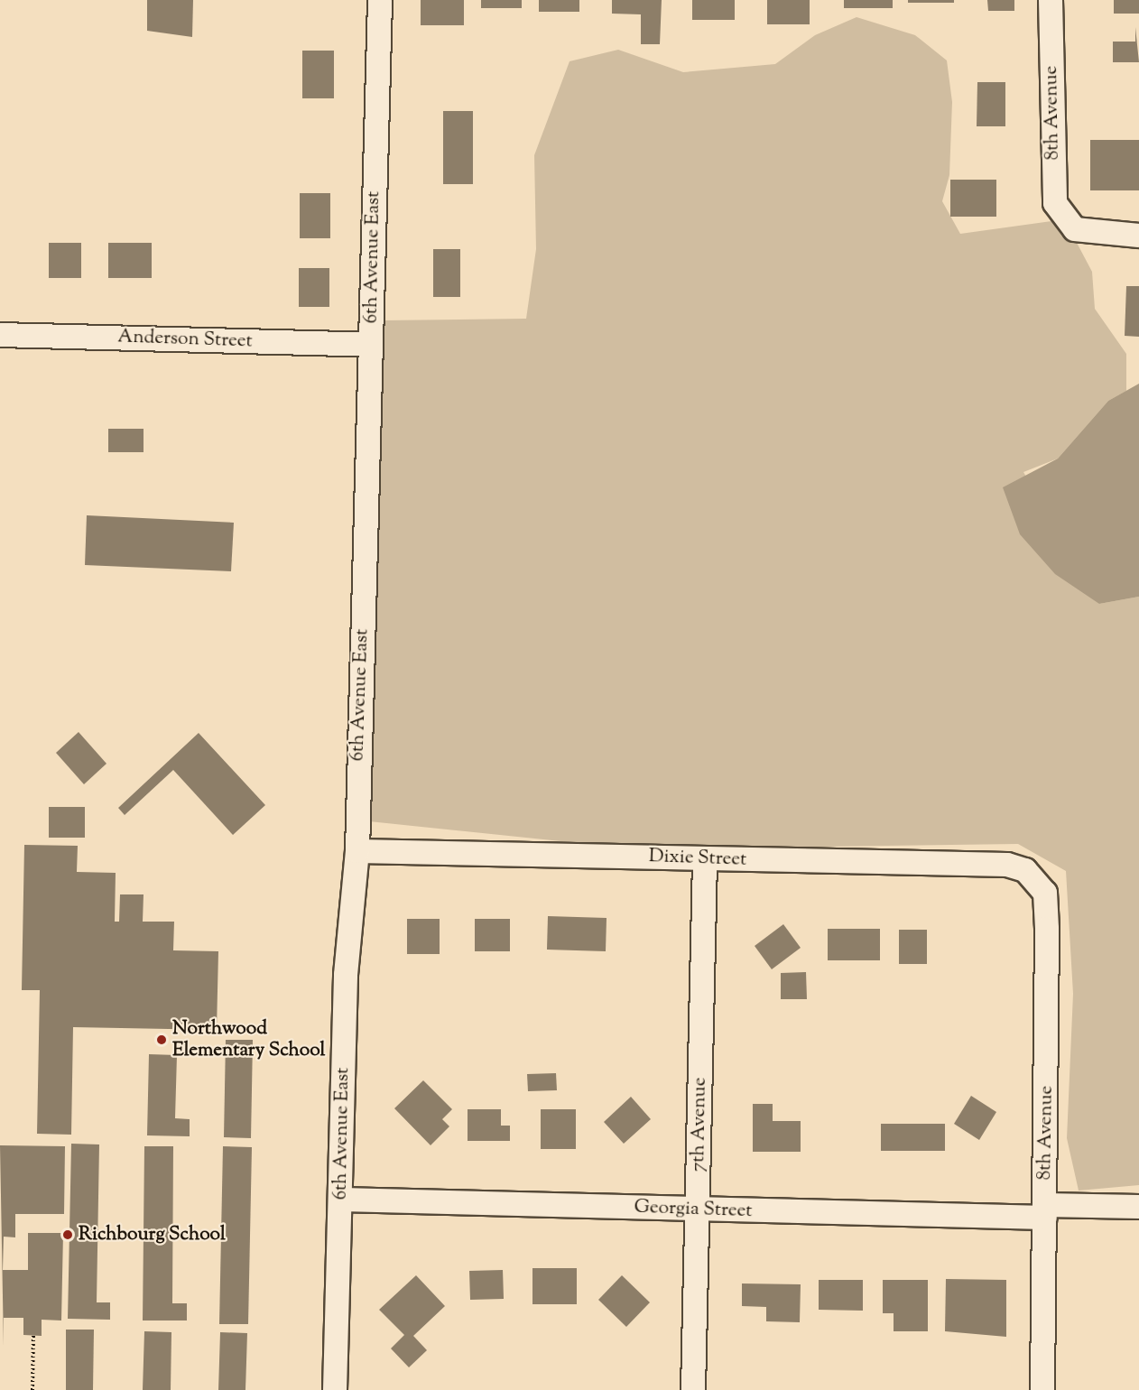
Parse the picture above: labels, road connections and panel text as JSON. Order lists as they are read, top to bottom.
{
  "streets": {
    "street": [
      "8th Avenue",
      "6th Avenue East",
      "Anderson Street",
      "Dixie Street",
      "7th Avenue",
      "Georgia Street"
    ]
  },
  "crossings": [
    ["8th Avenue", "Dixie Street"],
    ["8th Avenue", "Georgia Street"],
    ["6th Avenue East", "Anderson Street"],
    ["6th Avenue East", "Dixie Street"],
    ["6th Avenue East", "Georgia Street"],
    ["Dixie Street", "7th Avenue"],
    ["7th Avenue", "Georgia Street"]
  ],
  "places": ["Northwood Elementary School", "Richbourg School"]
}
